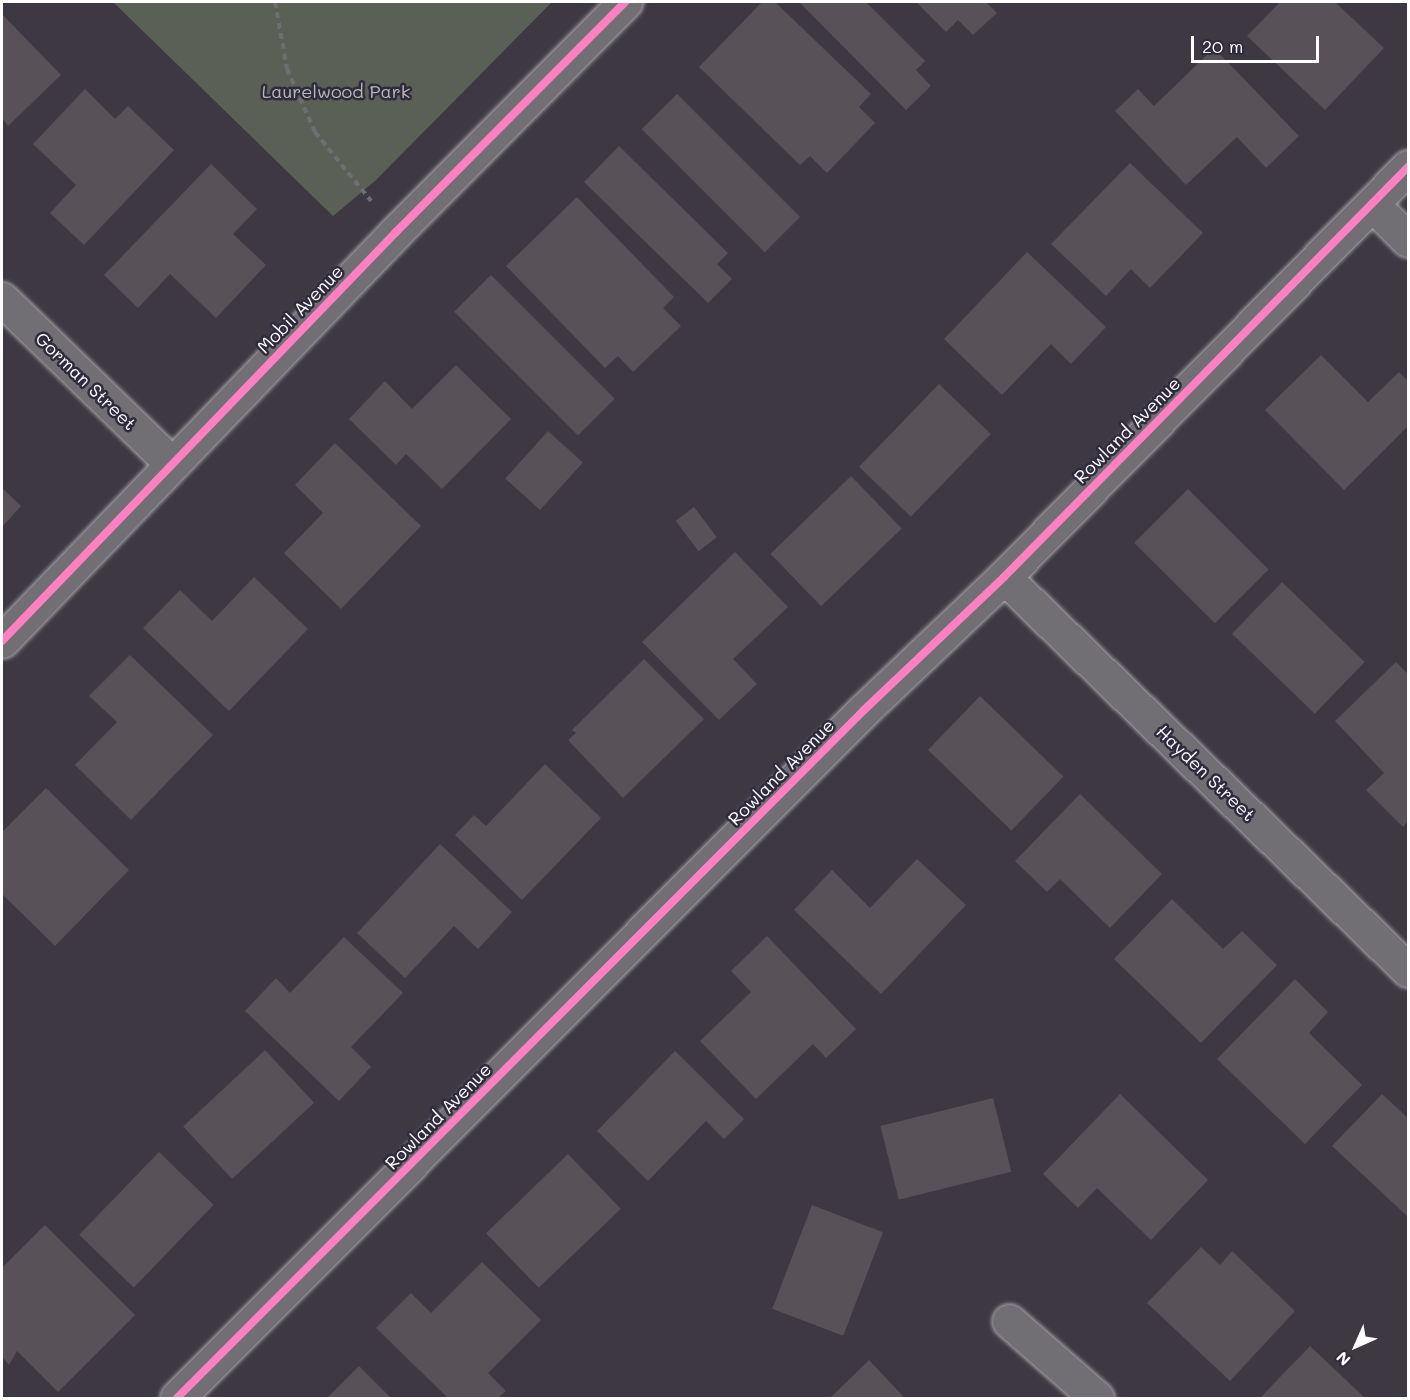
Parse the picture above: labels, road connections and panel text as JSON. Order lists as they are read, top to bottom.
{
  "streets": {
    "street": [
      "Mobil Avenue",
      "Gorman Street",
      "Rowland Avenue",
      "Hayden Street"
    ]
  },
  "crossings": [
    ["Mobil Avenue", "Gorman Street"],
    ["Rowland Avenue", "Hayden Street"]
  ],
  "parks": ["Laurelwood Park"],
  "scale_bar": "20 m",
  "north": "bottom left"
}
